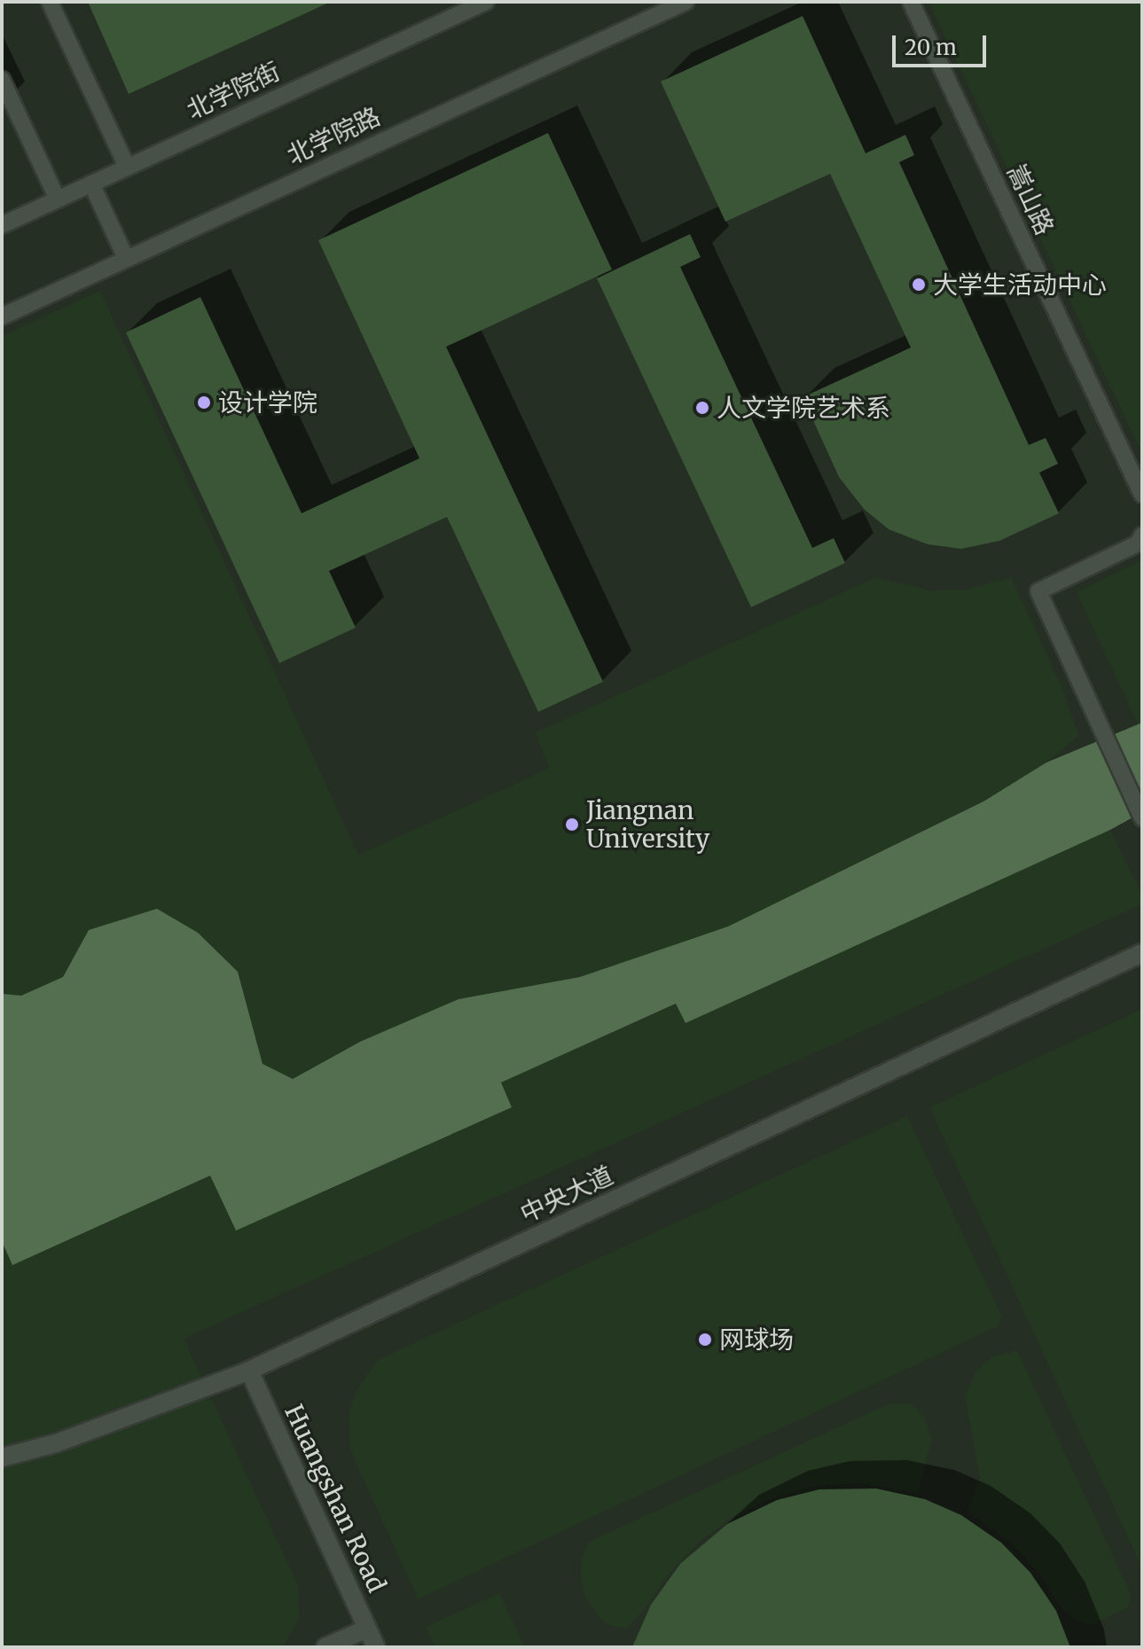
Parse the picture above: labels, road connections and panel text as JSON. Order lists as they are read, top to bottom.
{
  "streets": {
    "street": ["中央大道", "Huangshan Road"],
    "lane": ["北学院街", "北学院路", "嵩山路"]
  },
  "crossings": [
    ["中央大道", "Huangshan Road"]
  ],
  "places": [
    "大学生活动中心",
    "设计学院",
    "人文学院艺术系",
    "Jiangnan University",
    "网球场"
  ],
  "scale_bar": "20 m"
}
